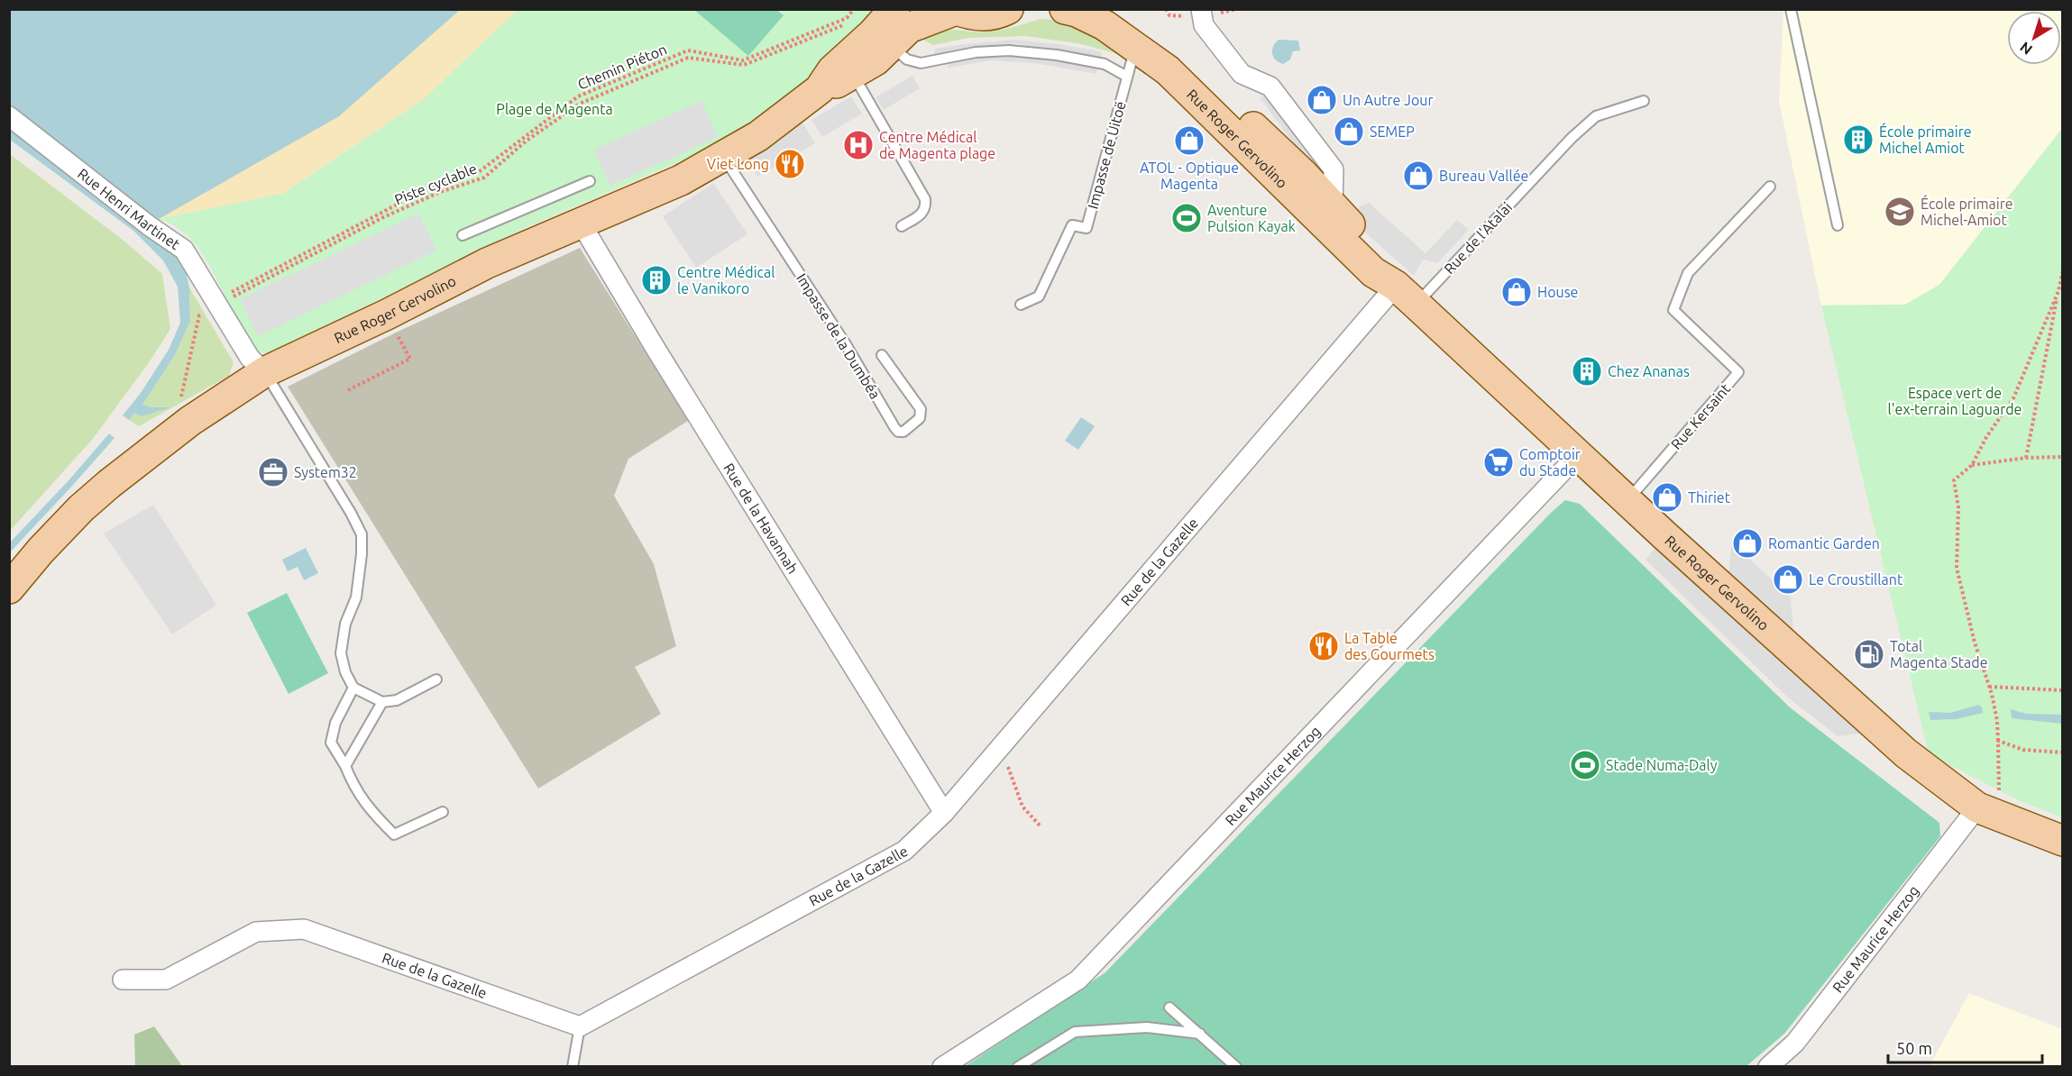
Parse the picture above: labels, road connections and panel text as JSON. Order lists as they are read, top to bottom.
{
  "streets": {
    "main road": ["Rue Roger Gervolino"],
    "street": [
      "Rue Henri Martinet",
      "Rue de la Havannah",
      "Rue de la Gazelle",
      "Rue Maurice Herzog"
    ],
    "lane": [
      "Impasse de Uitoë",
      "Rue de l'Atalai",
      "Impasse de la Dumbéa",
      "Rue Kersaint"
    ],
    "path": ["Chemin Piéton", "Piste cyclable"]
  },
  "crossings": [
    ["Chemin Piéton", "Piste cyclable"],
    ["Chemin Piéton", "Rue Henri Martinet"],
    ["Rue Roger Gervolino", "Impasse de Uitoë"],
    ["Rue Roger Gervolino", "Rue Henri Martinet"],
    ["Rue Roger Gervolino", "Rue de l'Atalai"],
    ["Rue Roger Gervolino", "Impasse de la Dumbéa"],
    ["Rue Roger Gervolino", "Rue Kersaint"],
    ["Rue Roger Gervolino", "Rue de la Havannah"],
    ["Rue Roger Gervolino", "Rue de la Gazelle"],
    ["Rue Roger Gervolino", "Rue Maurice Herzog"],
    ["Piste cyclable", "Rue Henri Martinet"],
    ["Rue de l'Atalai", "Rue de la Gazelle"],
    ["Rue de la Havannah", "Rue de la Gazelle"]
  ],
  "parks": ["Plage de Magenta", "Espace vert de l'ex-terrain Laguarde"],
  "places": {
    "shop": [
      "Un Autre Jour",
      "SEMEP",
      "ATOL - Optique Magenta",
      "Bureau Vallée",
      "House",
      "Thiriet",
      "Romantic Garden",
      "Le Croustillant"
    ],
    "building": ["École primaire Michel Amiot", "Centre Médical le Vanikoro", "Chez Ananas"],
    "hospital": ["Centre Médical de Magenta plage"],
    "restaurant": ["Viet Long", "La Table des Gourmets"],
    "school or university": ["École primaire Michel-Amiot"],
    "sports": ["Aventure Pulsion Kayak", "Stade Numa-Daly"],
    "supermarket": ["Comptoir du Stade"],
    "office": ["System32"],
    "fuel station": ["Total Magenta Stade"]
  },
  "scale_bar": "50 m",
  "north": "bottom left"
}
